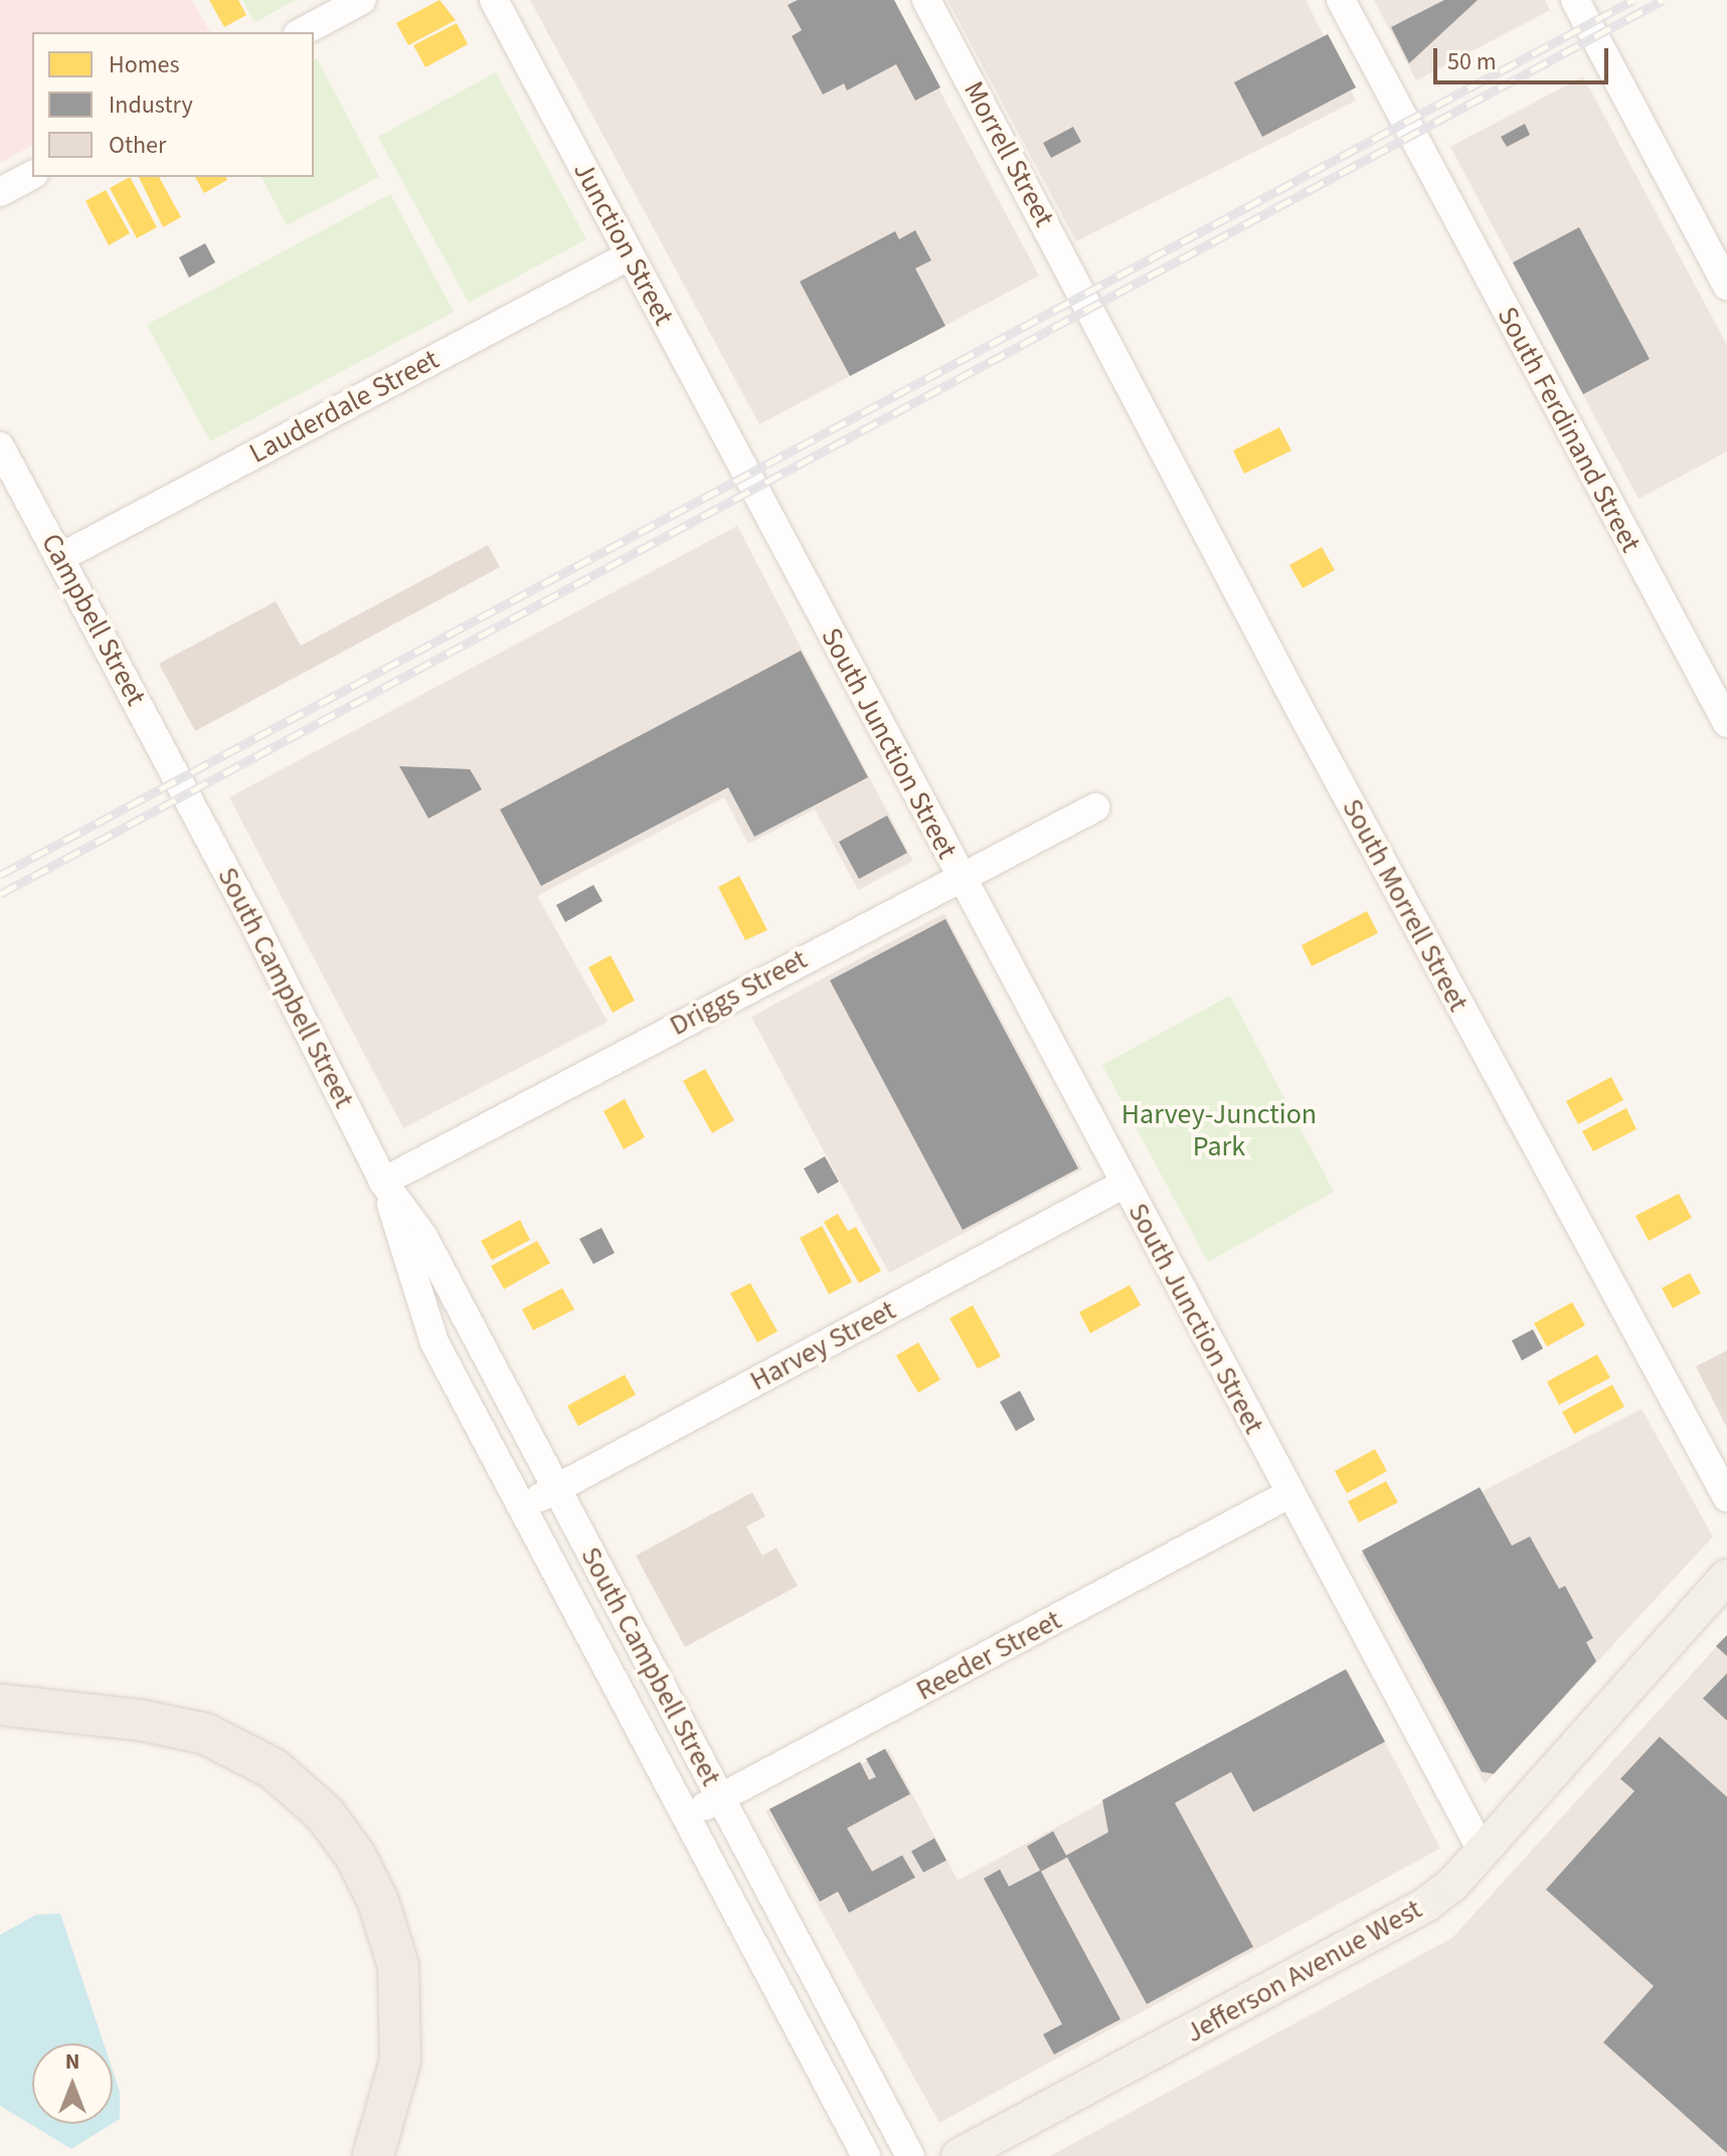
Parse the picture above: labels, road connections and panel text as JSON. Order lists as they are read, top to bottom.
{
  "streets": {
    "main road": ["Jefferson Avenue West"],
    "street": [
      "Morrell Street",
      "Junction Street",
      "Lauderdale Street",
      "South Ferdinand Street",
      "Campbell Street",
      "South Junction Street",
      "South Morrell Street",
      "South Campbell Street",
      "Driggs Street",
      "Harvey Street",
      "Reeder Street"
    ]
  },
  "crossings": [
    ["Morrell Street", "South Morrell Street"],
    ["Junction Street", "Lauderdale Street"],
    ["Junction Street", "South Junction Street"],
    ["Lauderdale Street", "Campbell Street"],
    ["Campbell Street", "South Campbell Street"],
    ["South Junction Street", "Driggs Street"],
    ["South Junction Street", "Harvey Street"],
    ["South Junction Street", "Reeder Street"],
    ["South Junction Street", "Jefferson Avenue West"],
    ["South Campbell Street", "Driggs Street"],
    ["South Campbell Street", "Harvey Street"],
    ["South Campbell Street", "Reeder Street"]
  ],
  "parks": ["Harvey-Junction Park"],
  "legend": ["Homes", "Industry", "Other"],
  "scale_bar": "50 m",
  "north": "top"
}
